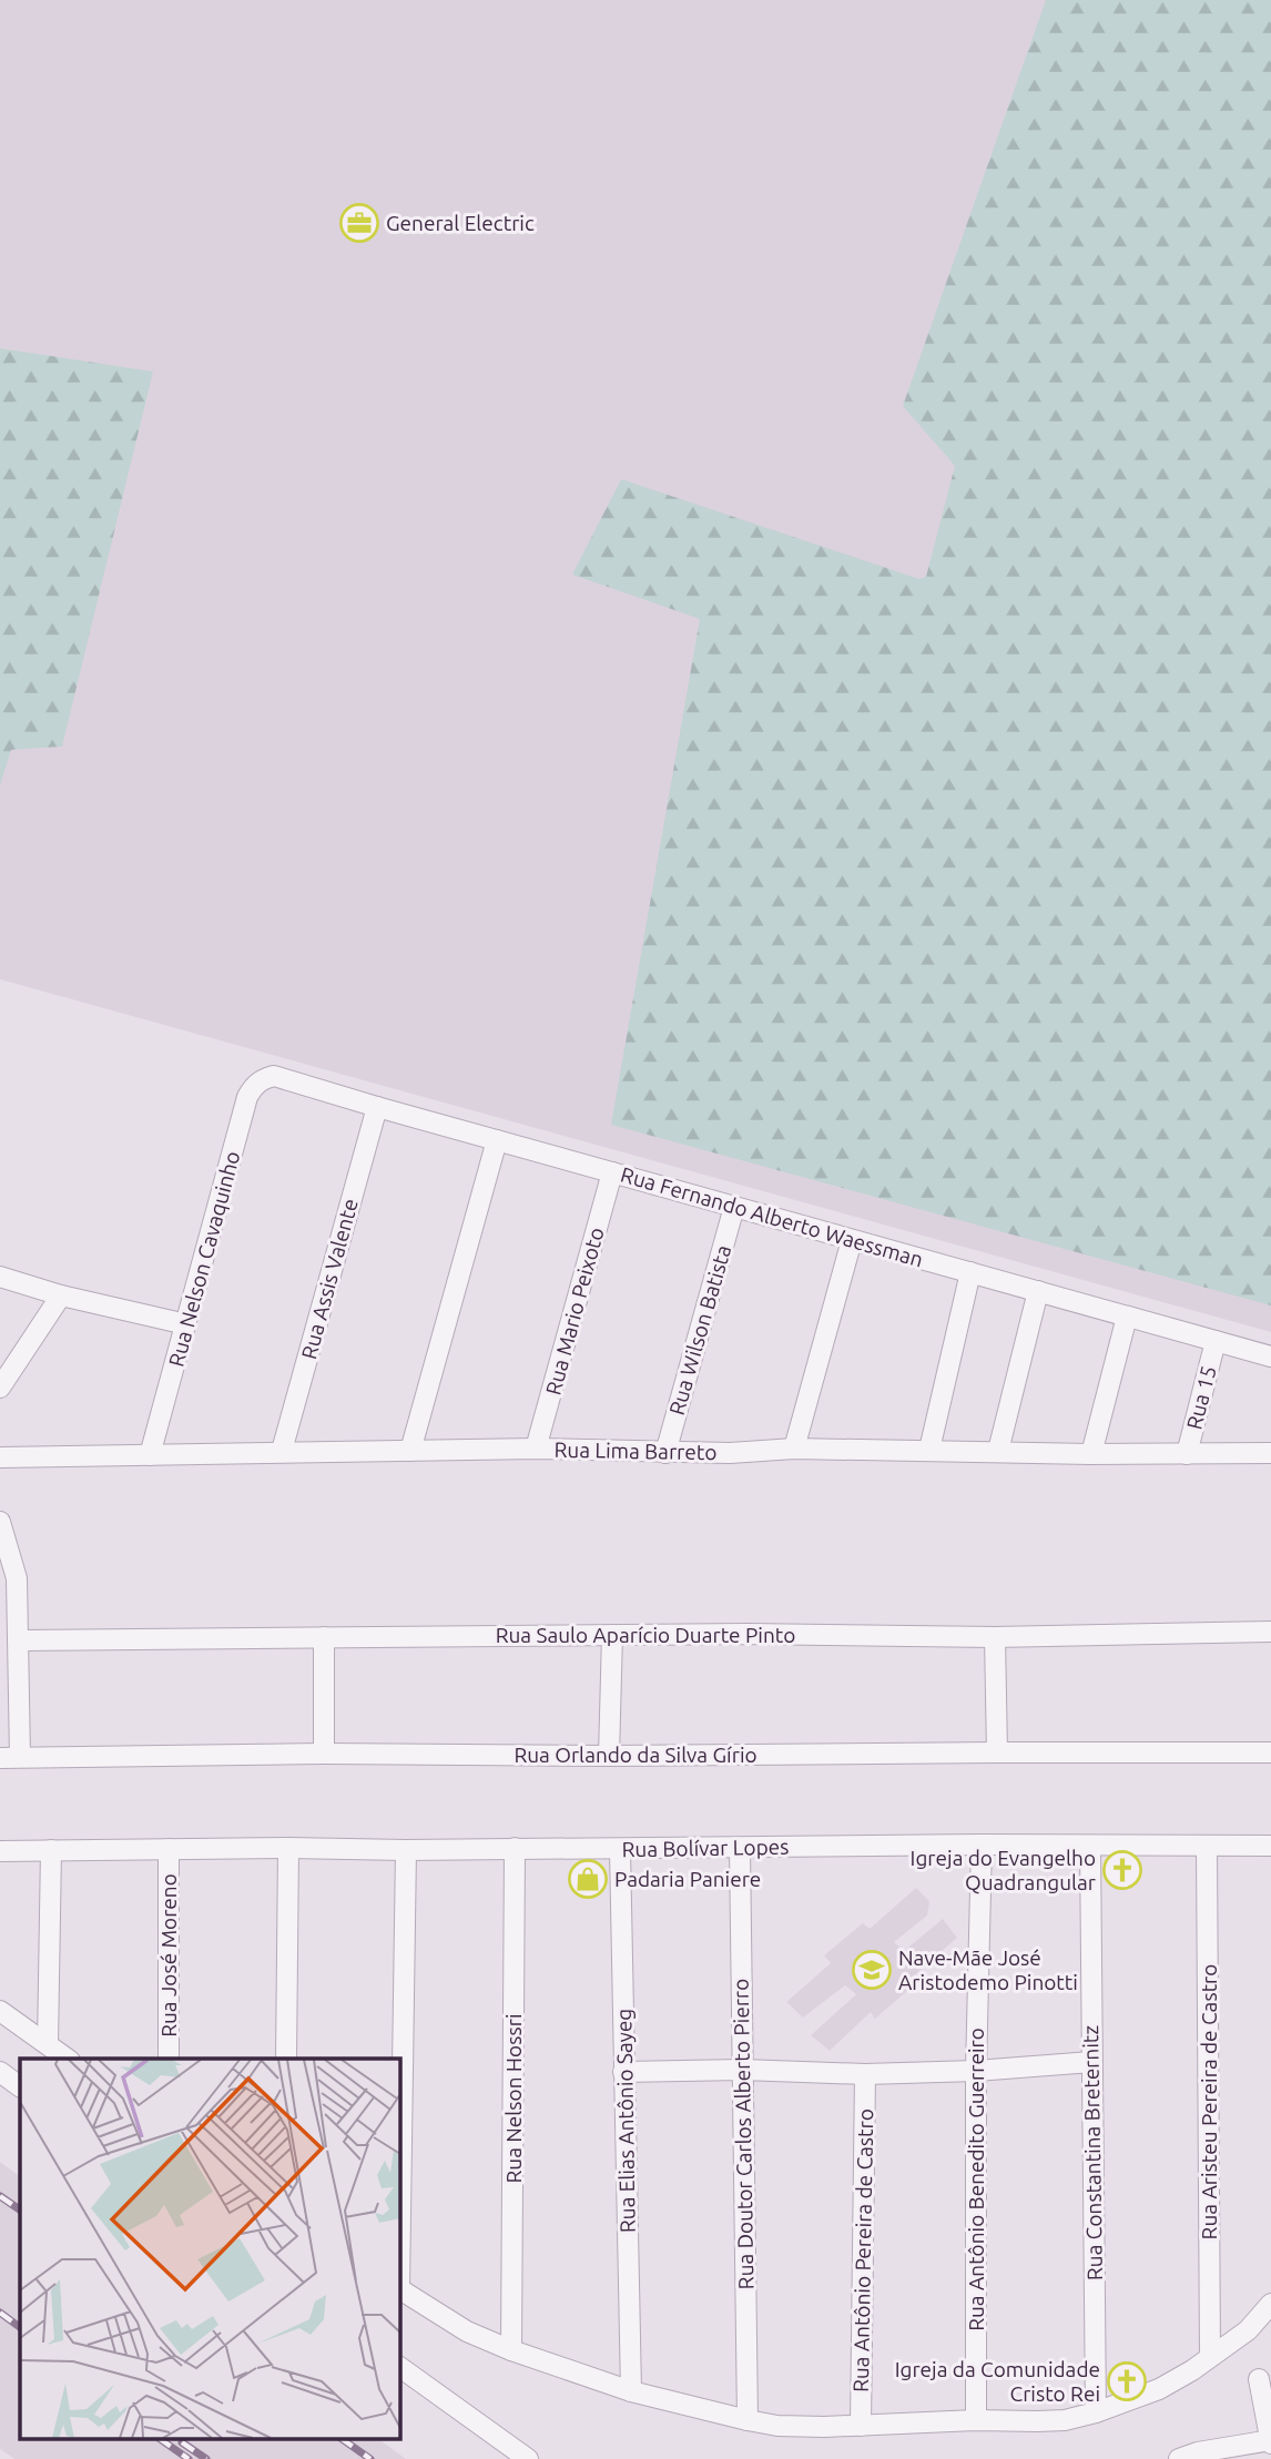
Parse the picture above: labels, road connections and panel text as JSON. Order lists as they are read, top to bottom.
{
  "streets": {
    "street": [
      "Rua Fernando Alberto Waessman",
      "Rua Nelson Cavaquinho",
      "Rua Assis Valente",
      "Rua Mario Peixoto",
      "Rua Wilson Batista",
      "Rua 15",
      "Rua Lima Barreto",
      "Rua Saulo Aparício Duarte Pinto",
      "Rua Orlando da Silva Gírio",
      "Rua Bolívar Lopes",
      "Rua José Moreno",
      "Rua Nelson Hossri",
      "Rua Aristeu Pereira de Castro",
      "Rua Elias Antônio Sayeg",
      "Rua Doutor Carlos Alberto Pierro",
      "Rua Constantina Breternitz",
      "Rua Antônio Benedito Guerreiro",
      "Rua Antônio Pereira de Castro"
    ]
  },
  "crossings": [
    ["Rua Fernando Alberto Waessman", "Rua Nelson Cavaquinho"],
    ["Rua Fernando Alberto Waessman", "Rua Assis Valente"],
    ["Rua Fernando Alberto Waessman", "Rua Mario Peixoto"],
    ["Rua Fernando Alberto Waessman", "Rua Wilson Batista"],
    ["Rua Fernando Alberto Waessman", "Rua 15"],
    ["Rua Nelson Cavaquinho", "Rua Lima Barreto"],
    ["Rua Assis Valente", "Rua Lima Barreto"],
    ["Rua Mario Peixoto", "Rua Lima Barreto"],
    ["Rua Wilson Batista", "Rua Lima Barreto"],
    ["Rua 15", "Rua Lima Barreto"],
    ["Rua Bolívar Lopes", "Rua José Moreno"],
    ["Rua Bolívar Lopes", "Rua Nelson Hossri"],
    ["Rua Bolívar Lopes", "Rua Aristeu Pereira de Castro"],
    ["Rua Bolívar Lopes", "Rua Elias Antônio Sayeg"],
    ["Rua Bolívar Lopes", "Rua Doutor Carlos Alberto Pierro"],
    ["Rua Bolívar Lopes", "Rua Constantina Breternitz"],
    ["Rua Bolívar Lopes", "Rua Antônio Benedito Guerreiro"]
  ],
  "places": {
    "office": ["General Electric"],
    "church": ["Igreja do Evangelho Quadrangular", "Igreja da Comunidade Cristo Rei"],
    "shop": ["Padaria Paniere"],
    "school or university": ["Nave-Mãe José Aristodemo Pinotti"]
  }
}
